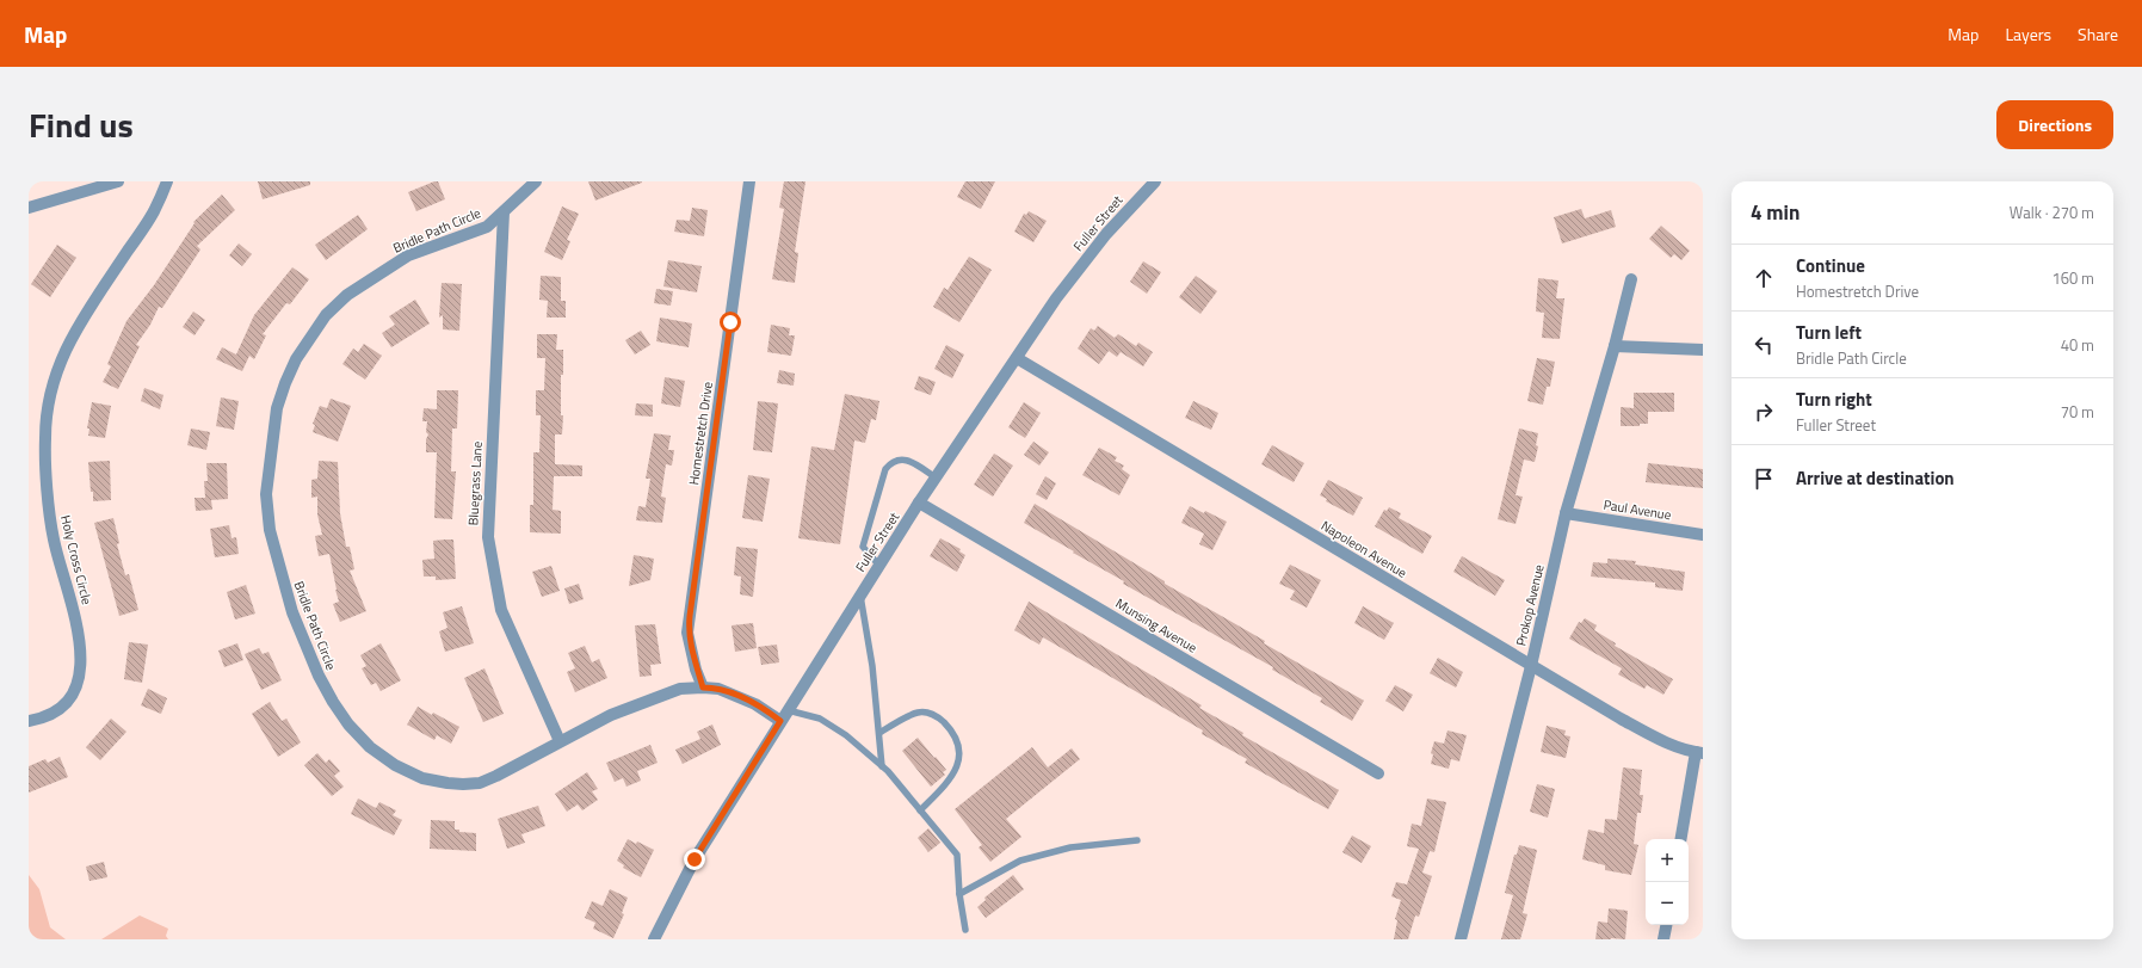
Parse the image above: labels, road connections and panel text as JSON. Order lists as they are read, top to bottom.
{
  "streets": {
    "street": [
      "Fuller Street",
      "Bridle Path Circle",
      "Homestretch Drive",
      "Bluegrass Lane",
      "Paul Avenue",
      "Napoleon Avenue",
      "Holy Cross Circle",
      "Prokop Avenue",
      "Munsing Avenue"
    ]
  },
  "crossings": [
    ["Fuller Street", "Bridle Path Circle"],
    ["Fuller Street", "Napoleon Avenue"],
    ["Fuller Street", "Munsing Avenue"],
    ["Bridle Path Circle", "Homestretch Drive"],
    ["Bridle Path Circle", "Bluegrass Lane"],
    ["Paul Avenue", "Prokop Avenue"],
    ["Napoleon Avenue", "Prokop Avenue"]
  ],
  "page": {
    "header": "Map",
    "nav": ["Map", "Layers", "Share"],
    "title": "Find us",
    "buttons": "Directions",
    "heading": ["4 min", "Walk · 270 m"],
    "list": [
      ["Continue", "Homestretch Drive", "160 m"],
      ["Turn left", "Bridle Path Circle", "40 m"],
      ["Turn right", "Fuller Street", "70 m"],
      "Arrive at destination"
    ],
    "map_buttons": ["+", "−"]
  }
}
